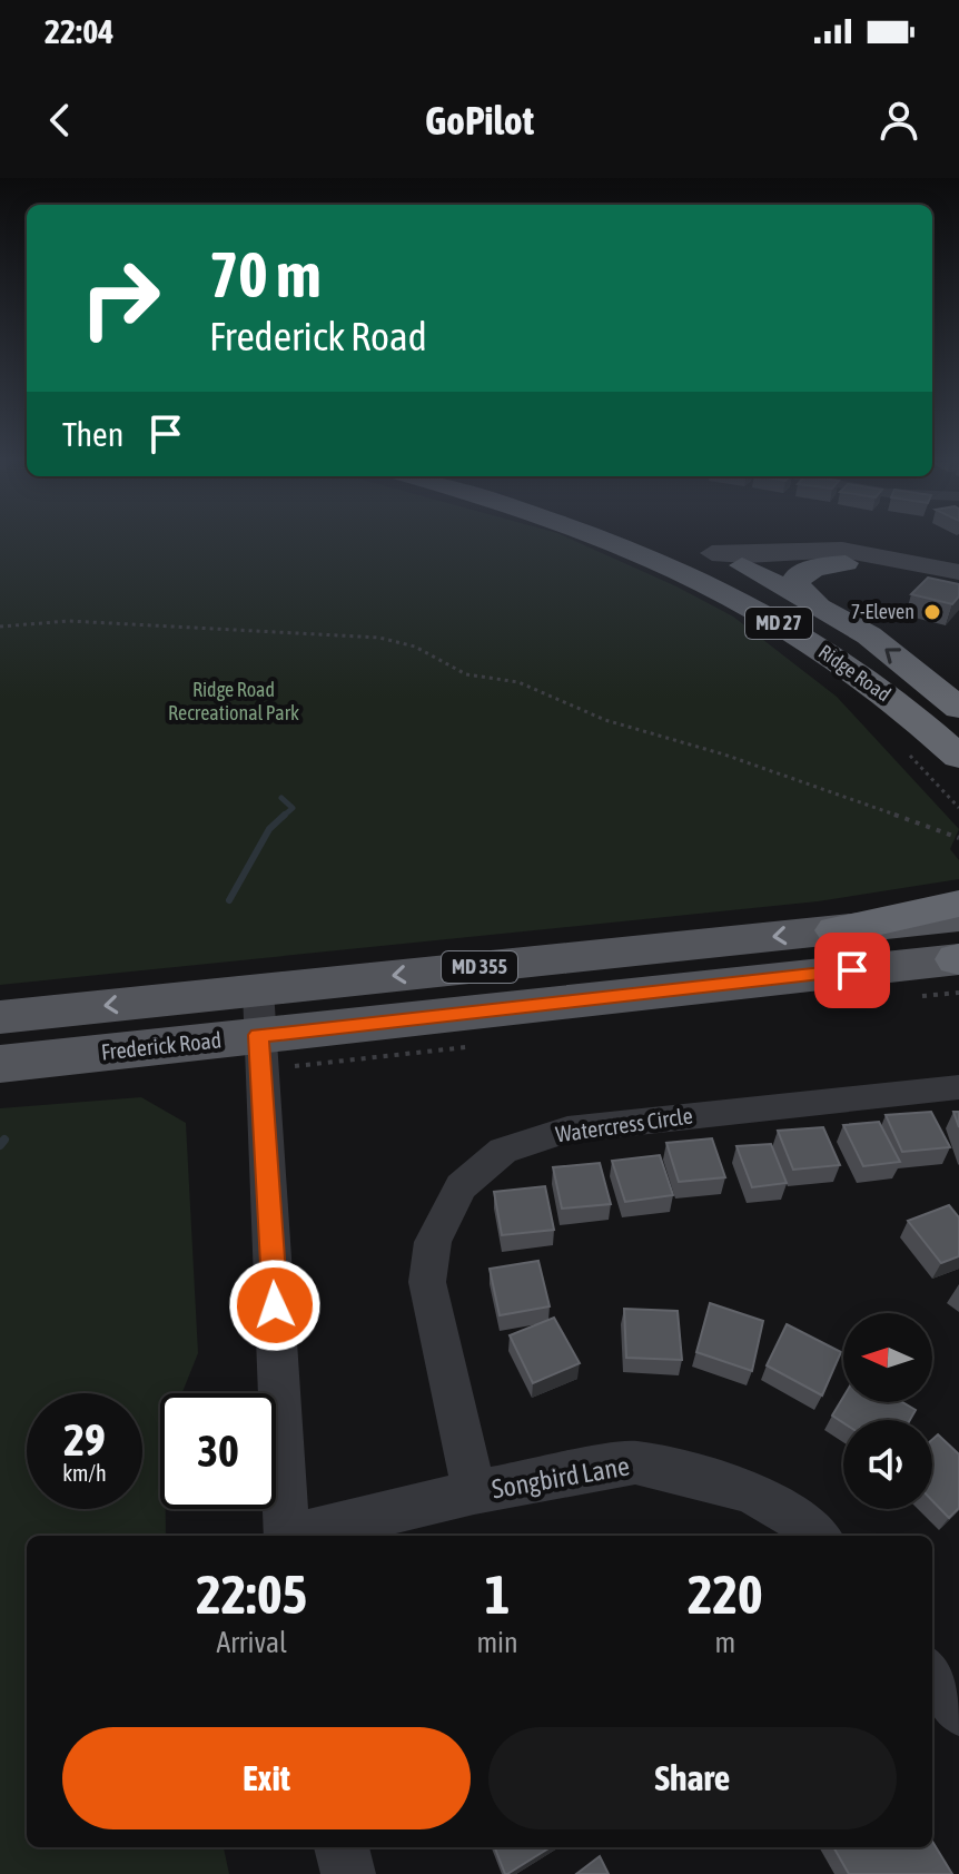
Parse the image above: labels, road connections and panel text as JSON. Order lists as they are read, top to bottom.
{
  "streets": {
    "highway": ["MD 27", "Ridge Road"],
    "main road": ["MD 355", "Frederick Road"],
    "street": ["Watercress Circle", "Songbird Lane"]
  },
  "crossings": [
    ["Watercress Circle", "Songbird Lane"]
  ],
  "parks": ["Ridge Road Recreational Park"],
  "places": ["7-Eleven"],
  "north": "left",
  "page": {
    "status": "22:04",
    "header": "GoPilot",
    "turn": ["70 m", "Frederick Road"],
    "then": "Then",
    "speed": "29 km/h",
    "limit": "30",
    "eta": [
      "22:05",
      "Arrival",
      "1",
      "min",
      "220",
      "m"
    ],
    "buttons": ["Exit", "Share"]
  }
}
